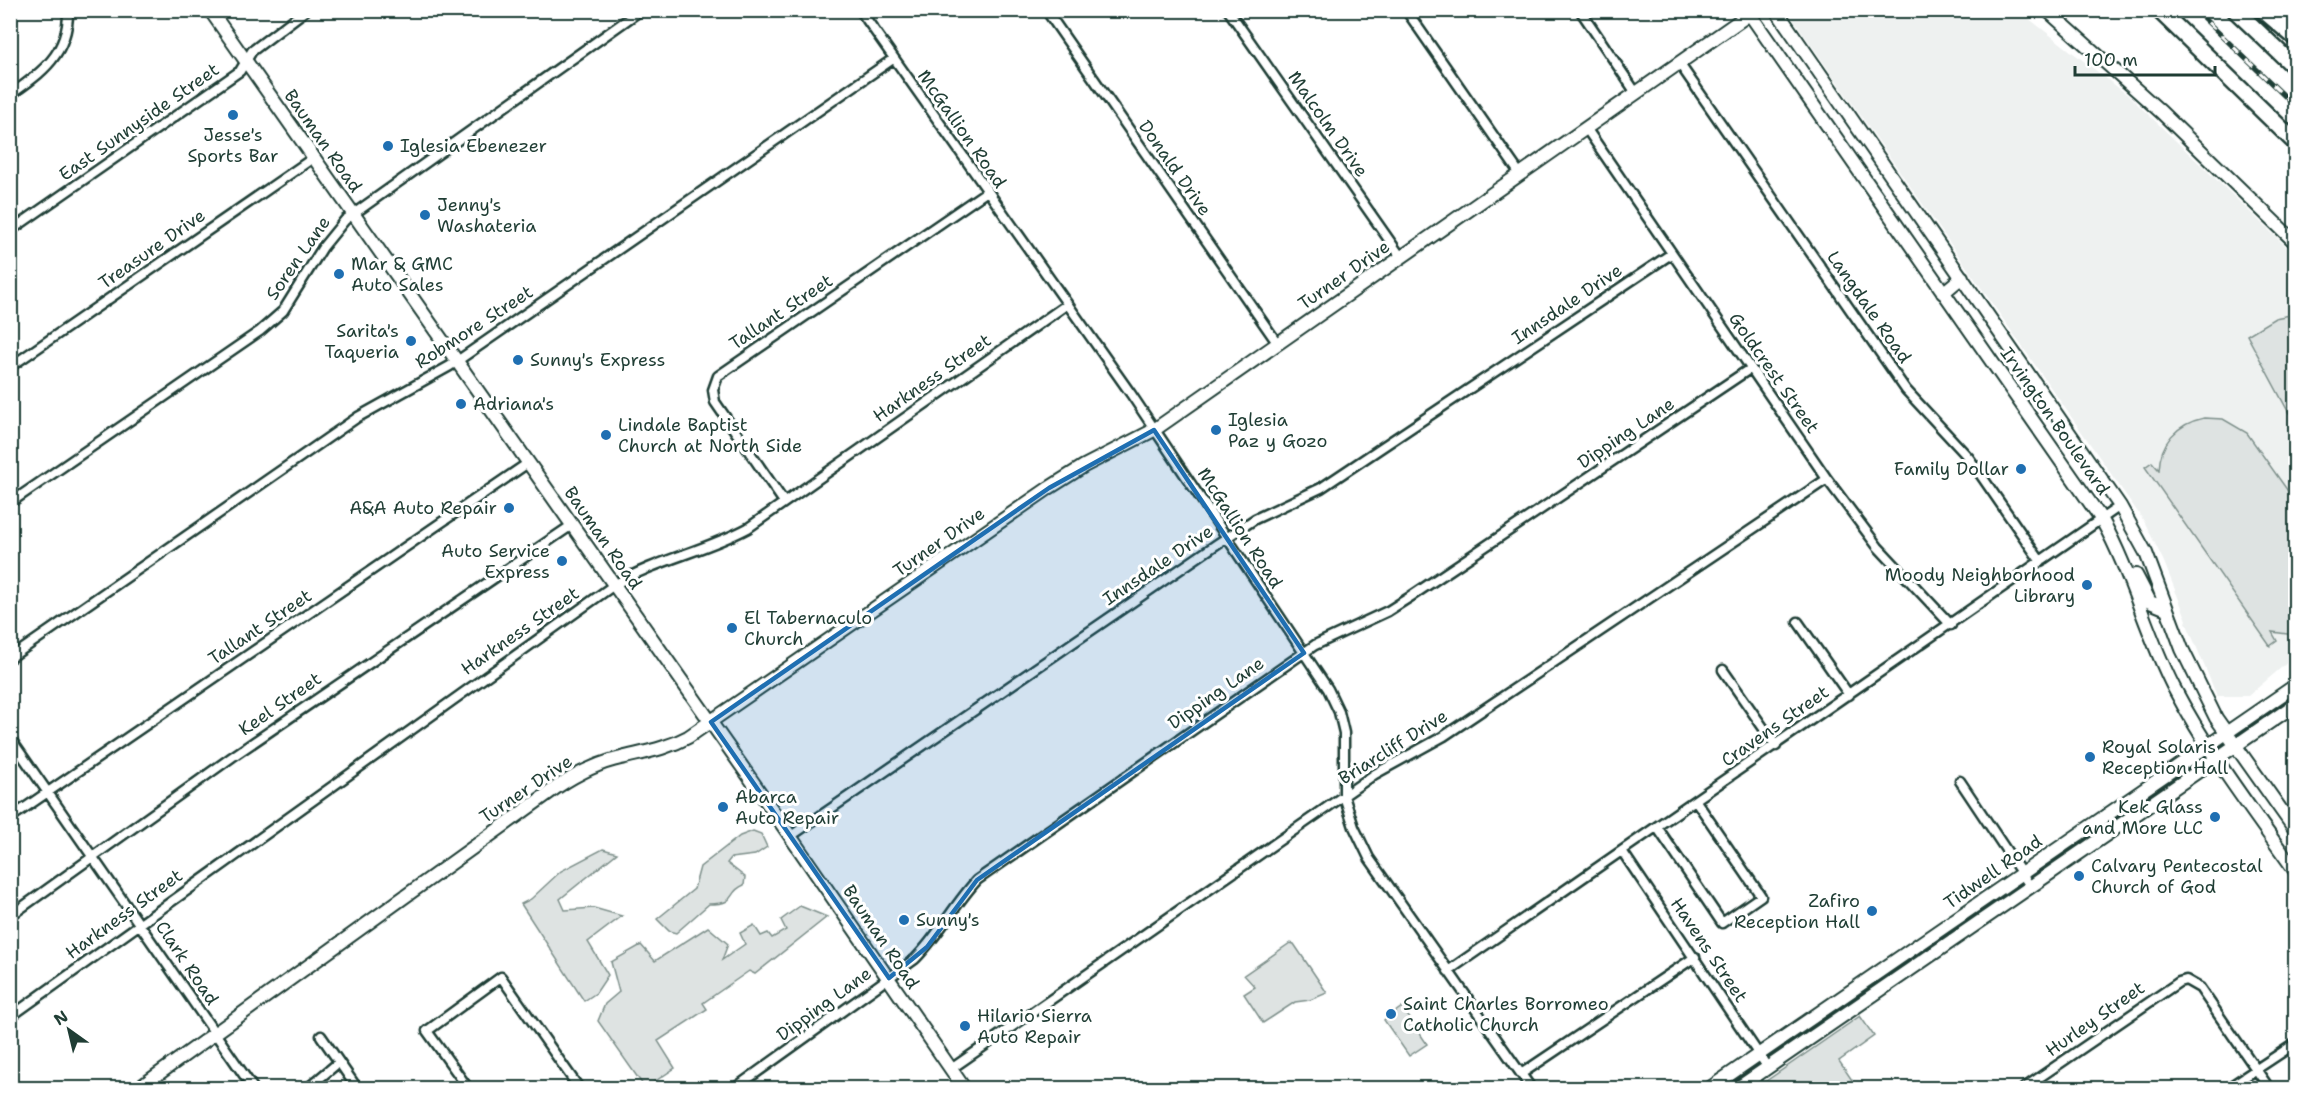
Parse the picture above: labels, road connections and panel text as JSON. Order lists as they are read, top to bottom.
{
  "streets": {
    "main road": [
      "Bauman Road",
      "Turner Drive",
      "Irvington Boulevard",
      "Tidwell Road"
    ],
    "street": [
      "East Sunnyside Street",
      "Malcolm Drive",
      "McGallion Road",
      "Donald Drive",
      "Treasure Drive",
      "Soren Lane",
      "Innsdale Drive",
      "Langdale Road",
      "Tallant Street",
      "Robmore Street",
      "Goldcrest Street",
      "Harkness Street",
      "Dipping Lane",
      "Keel Street",
      "Cravens Street",
      "Briarcliff Drive",
      "Havens Street",
      "Clark Road",
      "Hurley Street"
    ]
  },
  "crossings": [
    ["East Sunnyside Street", "Bauman Road"],
    ["Malcolm Drive", "Turner Drive"],
    ["McGallion Road", "Turner Drive"],
    ["McGallion Road", "Innsdale Drive"],
    ["McGallion Road", "Tallant Street"],
    ["McGallion Road", "Robmore Street"],
    ["McGallion Road", "Harkness Street"],
    ["McGallion Road", "Dipping Lane"],
    ["McGallion Road", "Cravens Street"],
    ["McGallion Road", "Briarcliff Drive"],
    ["Bauman Road", "Treasure Drive"],
    ["Bauman Road", "Soren Lane"],
    ["Bauman Road", "Turner Drive"],
    ["Bauman Road", "Innsdale Drive"],
    ["Bauman Road", "Tallant Street"],
    ["Bauman Road", "Robmore Street"],
    ["Bauman Road", "Harkness Street"],
    ["Bauman Road", "Dipping Lane"],
    ["Bauman Road", "Keel Street"],
    ["Bauman Road", "Briarcliff Drive"],
    ["Donald Drive", "Turner Drive"],
    ["Turner Drive", "Langdale Road"],
    ["Turner Drive", "Goldcrest Street"],
    ["Turner Drive", "Irvington Boulevard"],
    ["Turner Drive", "Clark Road"],
    ["Innsdale Drive", "Goldcrest Street"],
    ["Langdale Road", "Cravens Street"],
    ["Tallant Street", "Harkness Street"],
    ["Tallant Street", "Clark Road"],
    ["Goldcrest Street", "Dipping Lane"],
    ["Goldcrest Street", "Cravens Street"],
    ["Goldcrest Street", "Briarcliff Drive"],
    ["Harkness Street", "Clark Road"],
    ["Irvington Boulevard", "Cravens Street"],
    ["Irvington Boulevard", "Tidwell Road"],
    ["Keel Street", "Clark Road"],
    ["Cravens Street", "Havens Street"],
    ["Tidwell Road", "Havens Street"]
  ],
  "places": [
    "Jesse's Sports Bar",
    "Iglesia Ebenezer",
    "Jenny's Washateria",
    "Mar & GMC Auto Sales",
    "Sarita's Taqueria",
    "Sunny's Express",
    "Adriana's",
    "Iglesia Paz y Gozo",
    "Lindale Baptist Church at North Side",
    "Family Dollar",
    "A&A Auto Repair",
    "Auto Service Express",
    "Moody Neighborhood Library",
    "El Tabernaculo Church",
    "Royal Solaris Reception Hall",
    "Abarca Auto Repair",
    "Kek Glass and More LLC",
    "Calvary Pentecostal Church of God",
    "Zafiro Reception Hall",
    "Sunny's",
    "Saint Charles Borromeo Catholic Church",
    "Hilario Sierra Auto Repair"
  ],
  "scale_bar": "100 m",
  "north": "top left"
}
